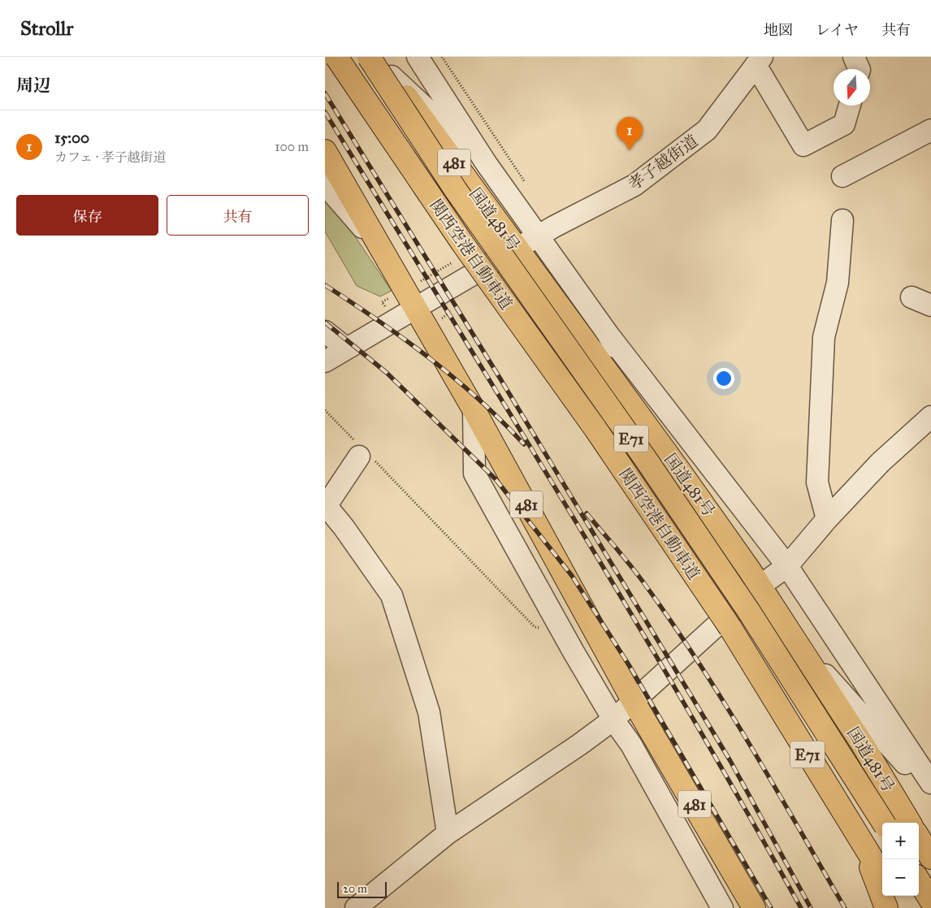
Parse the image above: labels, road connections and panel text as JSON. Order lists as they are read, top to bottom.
{
  "streets": {
    "highway": [
      "481",
      "国道481号",
      "関西空港自動車道",
      "E71"
    ],
    "street": ["孝子越街道"]
  },
  "crossings": [
    ["481", "孝子越街道"],
    ["孝子越街道", "国道481号"]
  ],
  "scale_bar": "20 m",
  "north": "bottom",
  "page": {
    "header": "Strollr",
    "nav": ["地図", "レイヤ", "共有"],
    "heading": "周辺",
    "list": [
      {
        "mark": "1",
        "name": "15:00",
        "note": "カフェ · 孝子越街道",
        "value": "100 m"
      }
    ],
    "pins": "1",
    "buttons": ["保存", "共有"],
    "map_buttons": ["+", "−"],
    "scale": "20 m"
  }
}
